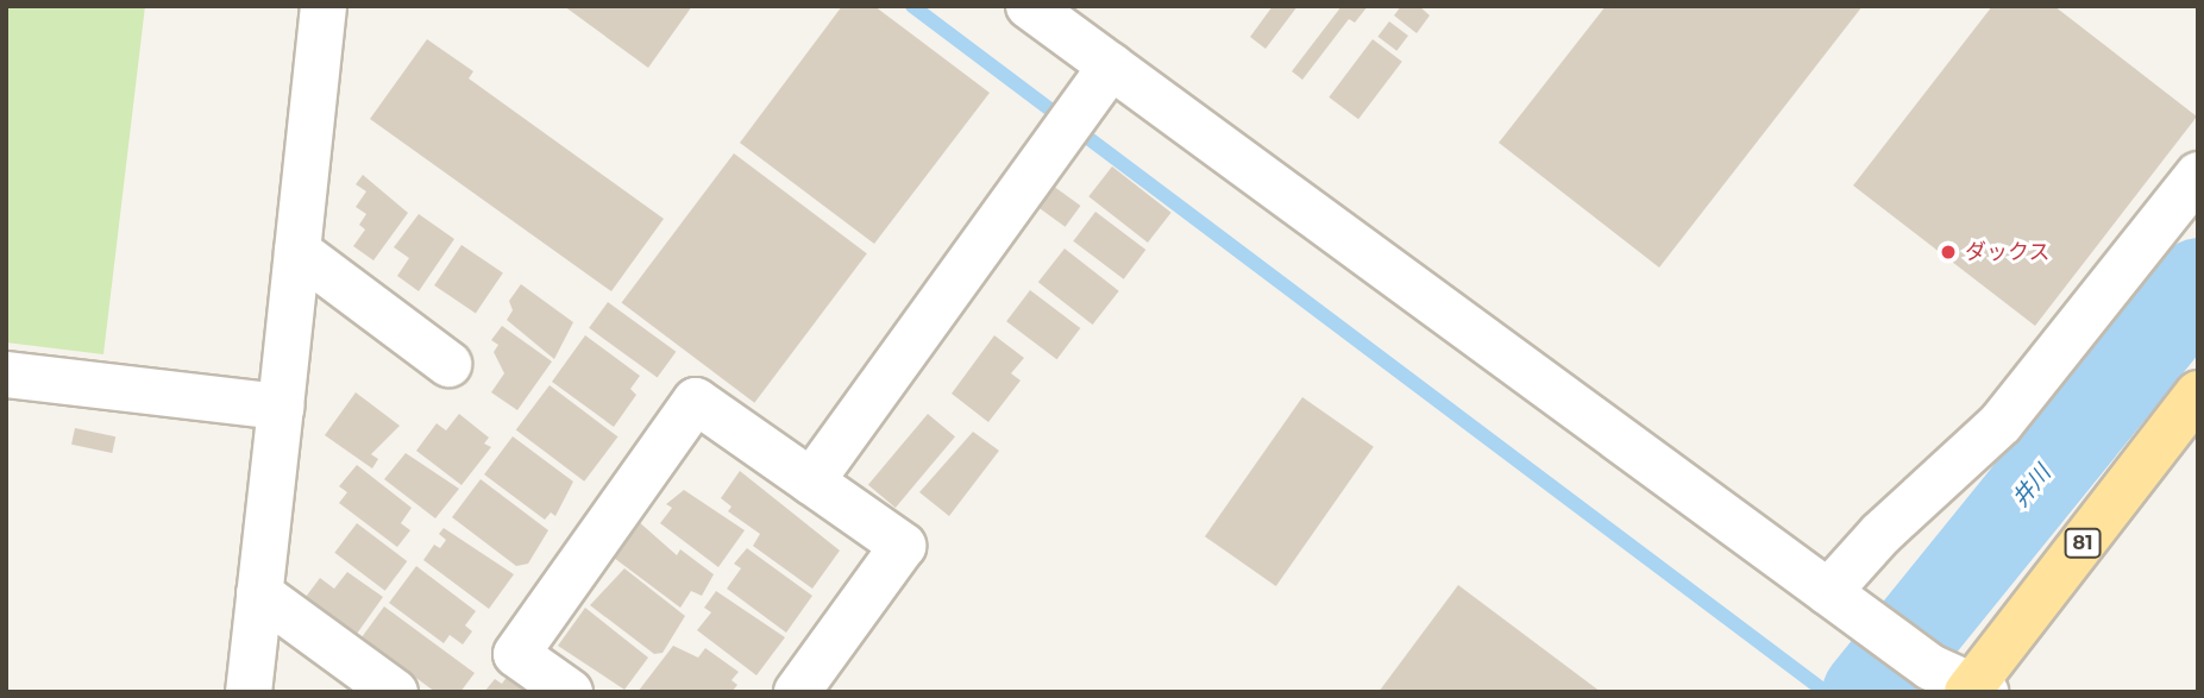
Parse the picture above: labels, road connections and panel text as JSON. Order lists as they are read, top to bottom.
{
  "streets": {
    "main road": ["81"]
  },
  "water": ["井川"],
  "places": ["ダックス"]
}
